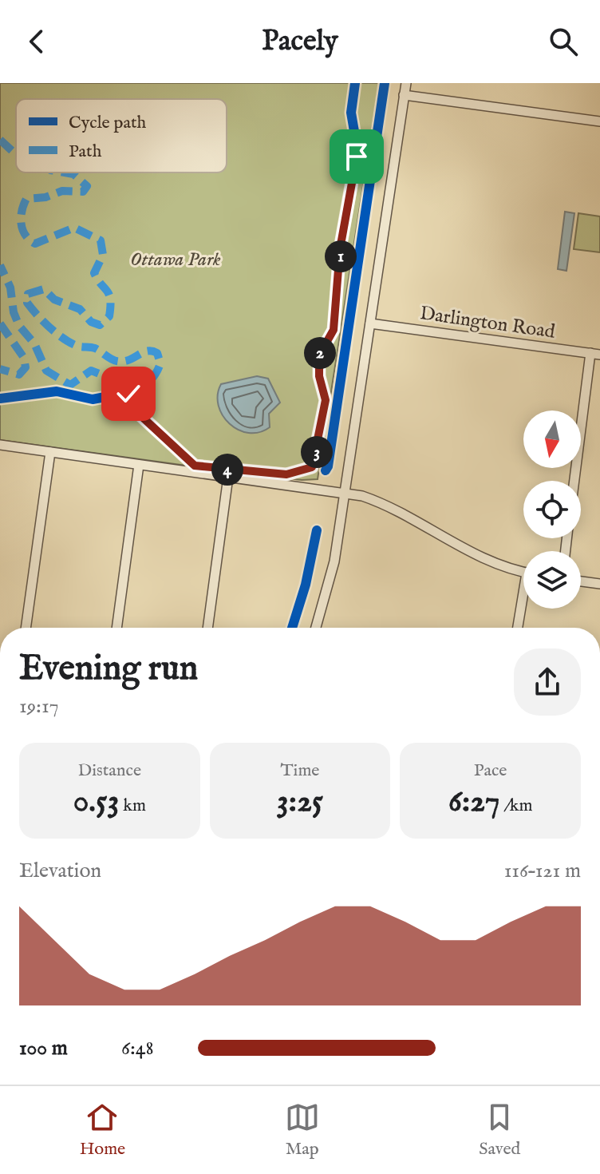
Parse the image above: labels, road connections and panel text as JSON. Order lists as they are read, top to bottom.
{
  "streets": {
    "street": ["Darlington Road"]
  },
  "parks": ["Ottawa Park"],
  "legend": ["Cycle path", "Path"],
  "north": "bottom",
  "page": {
    "header": "Pacely",
    "pins": [
      "1",
      "2",
      "3",
      "4"
    ],
    "heading": ["Evening run", "19:17"],
    "stats": [
      ["Distance", "0.53 km"],
      ["Time", "3:25"],
      ["Pace", "6:27 /km"]
    ],
    "chart": ["Elevation", "116–121 m"],
    "list": [
      {
        "name": "100 m",
        "note": "6:48"
      }
    ],
    "tabs": ["Home", "Map", "Saved"]
  }
}
